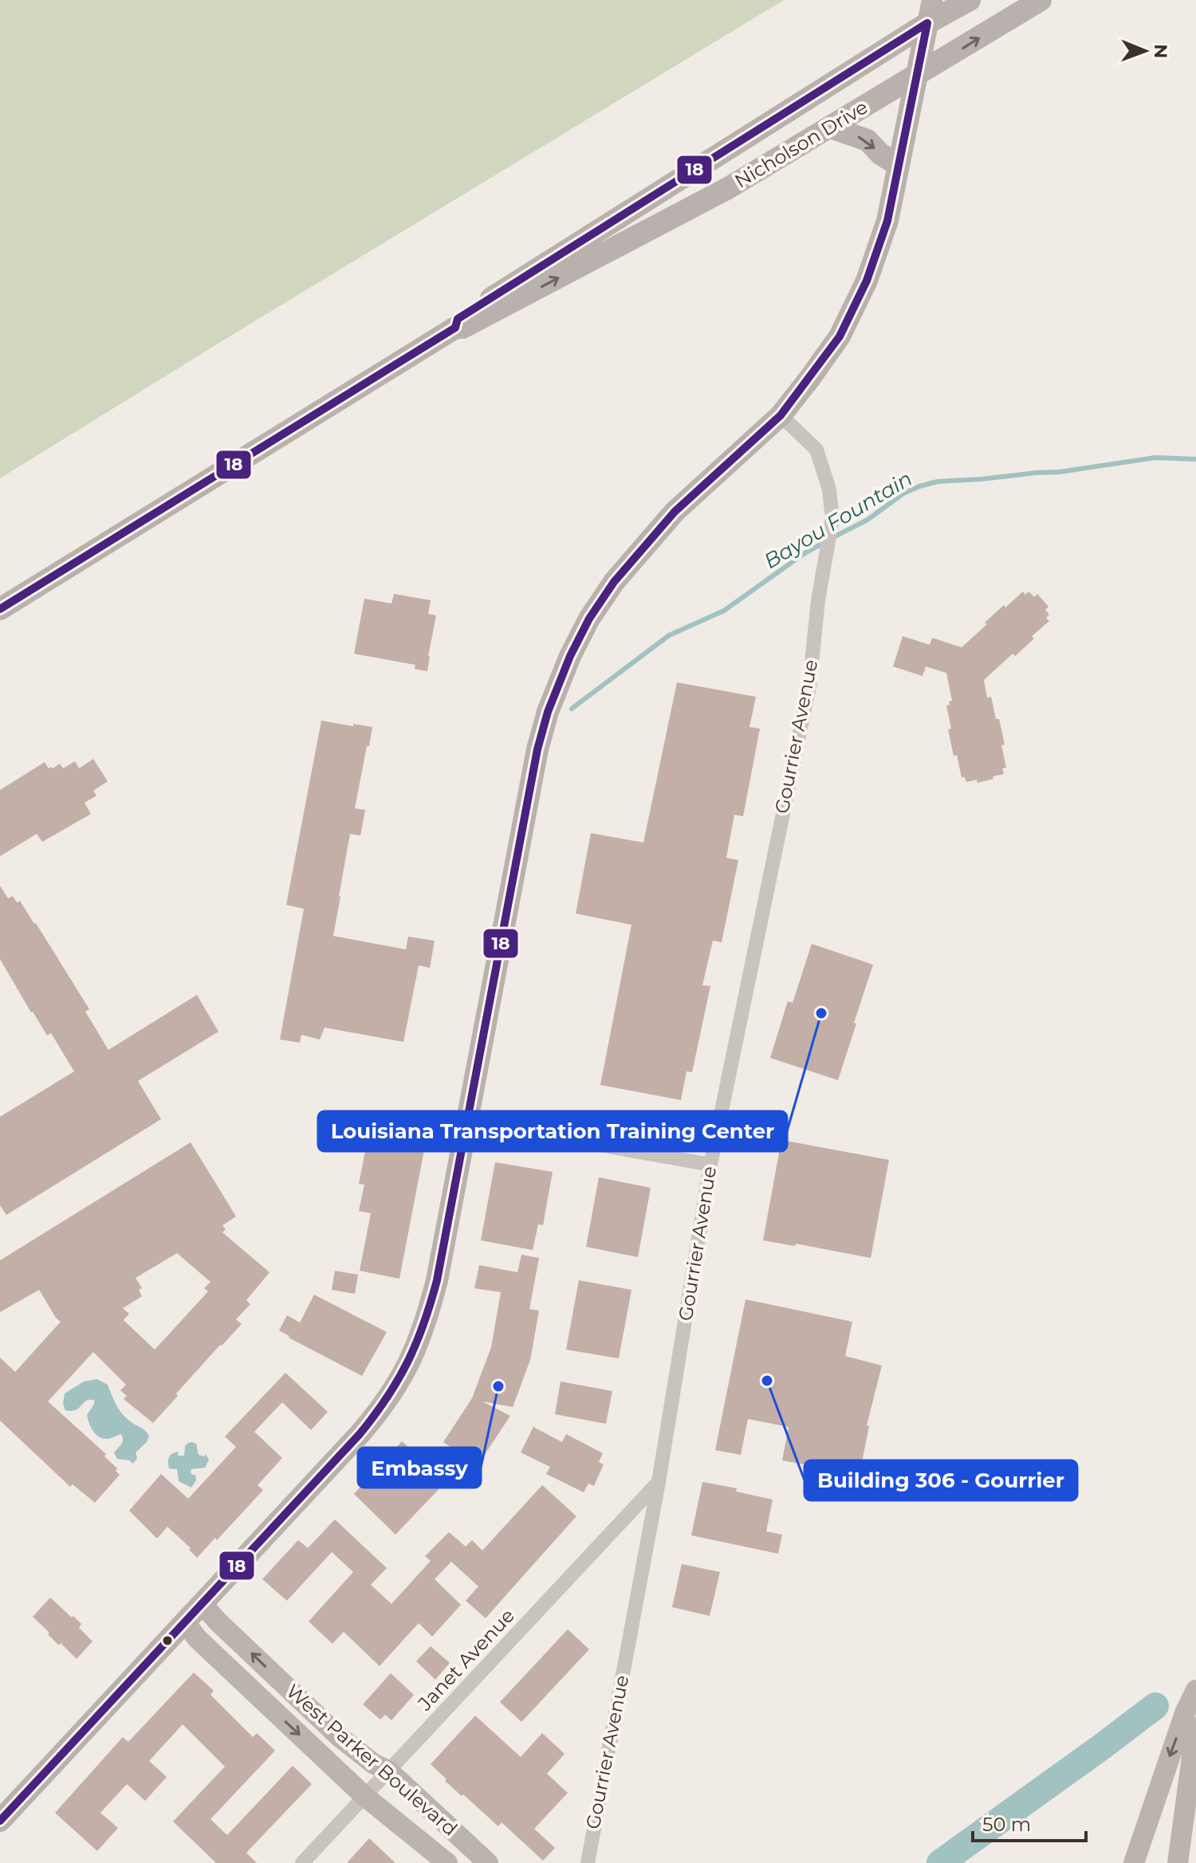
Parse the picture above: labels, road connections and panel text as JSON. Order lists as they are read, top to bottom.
{
  "streets": {
    "main road": ["Nicholson Drive"],
    "street": ["Gourrier Avenue", "Janet Avenue", "West Parker Boulevard"]
  },
  "crossings": [
    ["Gourrier Avenue", "Janet Avenue"],
    ["Janet Avenue", "West Parker Boulevard"]
  ],
  "water": ["Bayou Fountain"],
  "places": ["Louisiana Transportation Training Center", "Building 306 - Gourrier", "Embassy"],
  "lines": ["transit line 18"],
  "scale_bar": "50 m",
  "north": "right"
}
